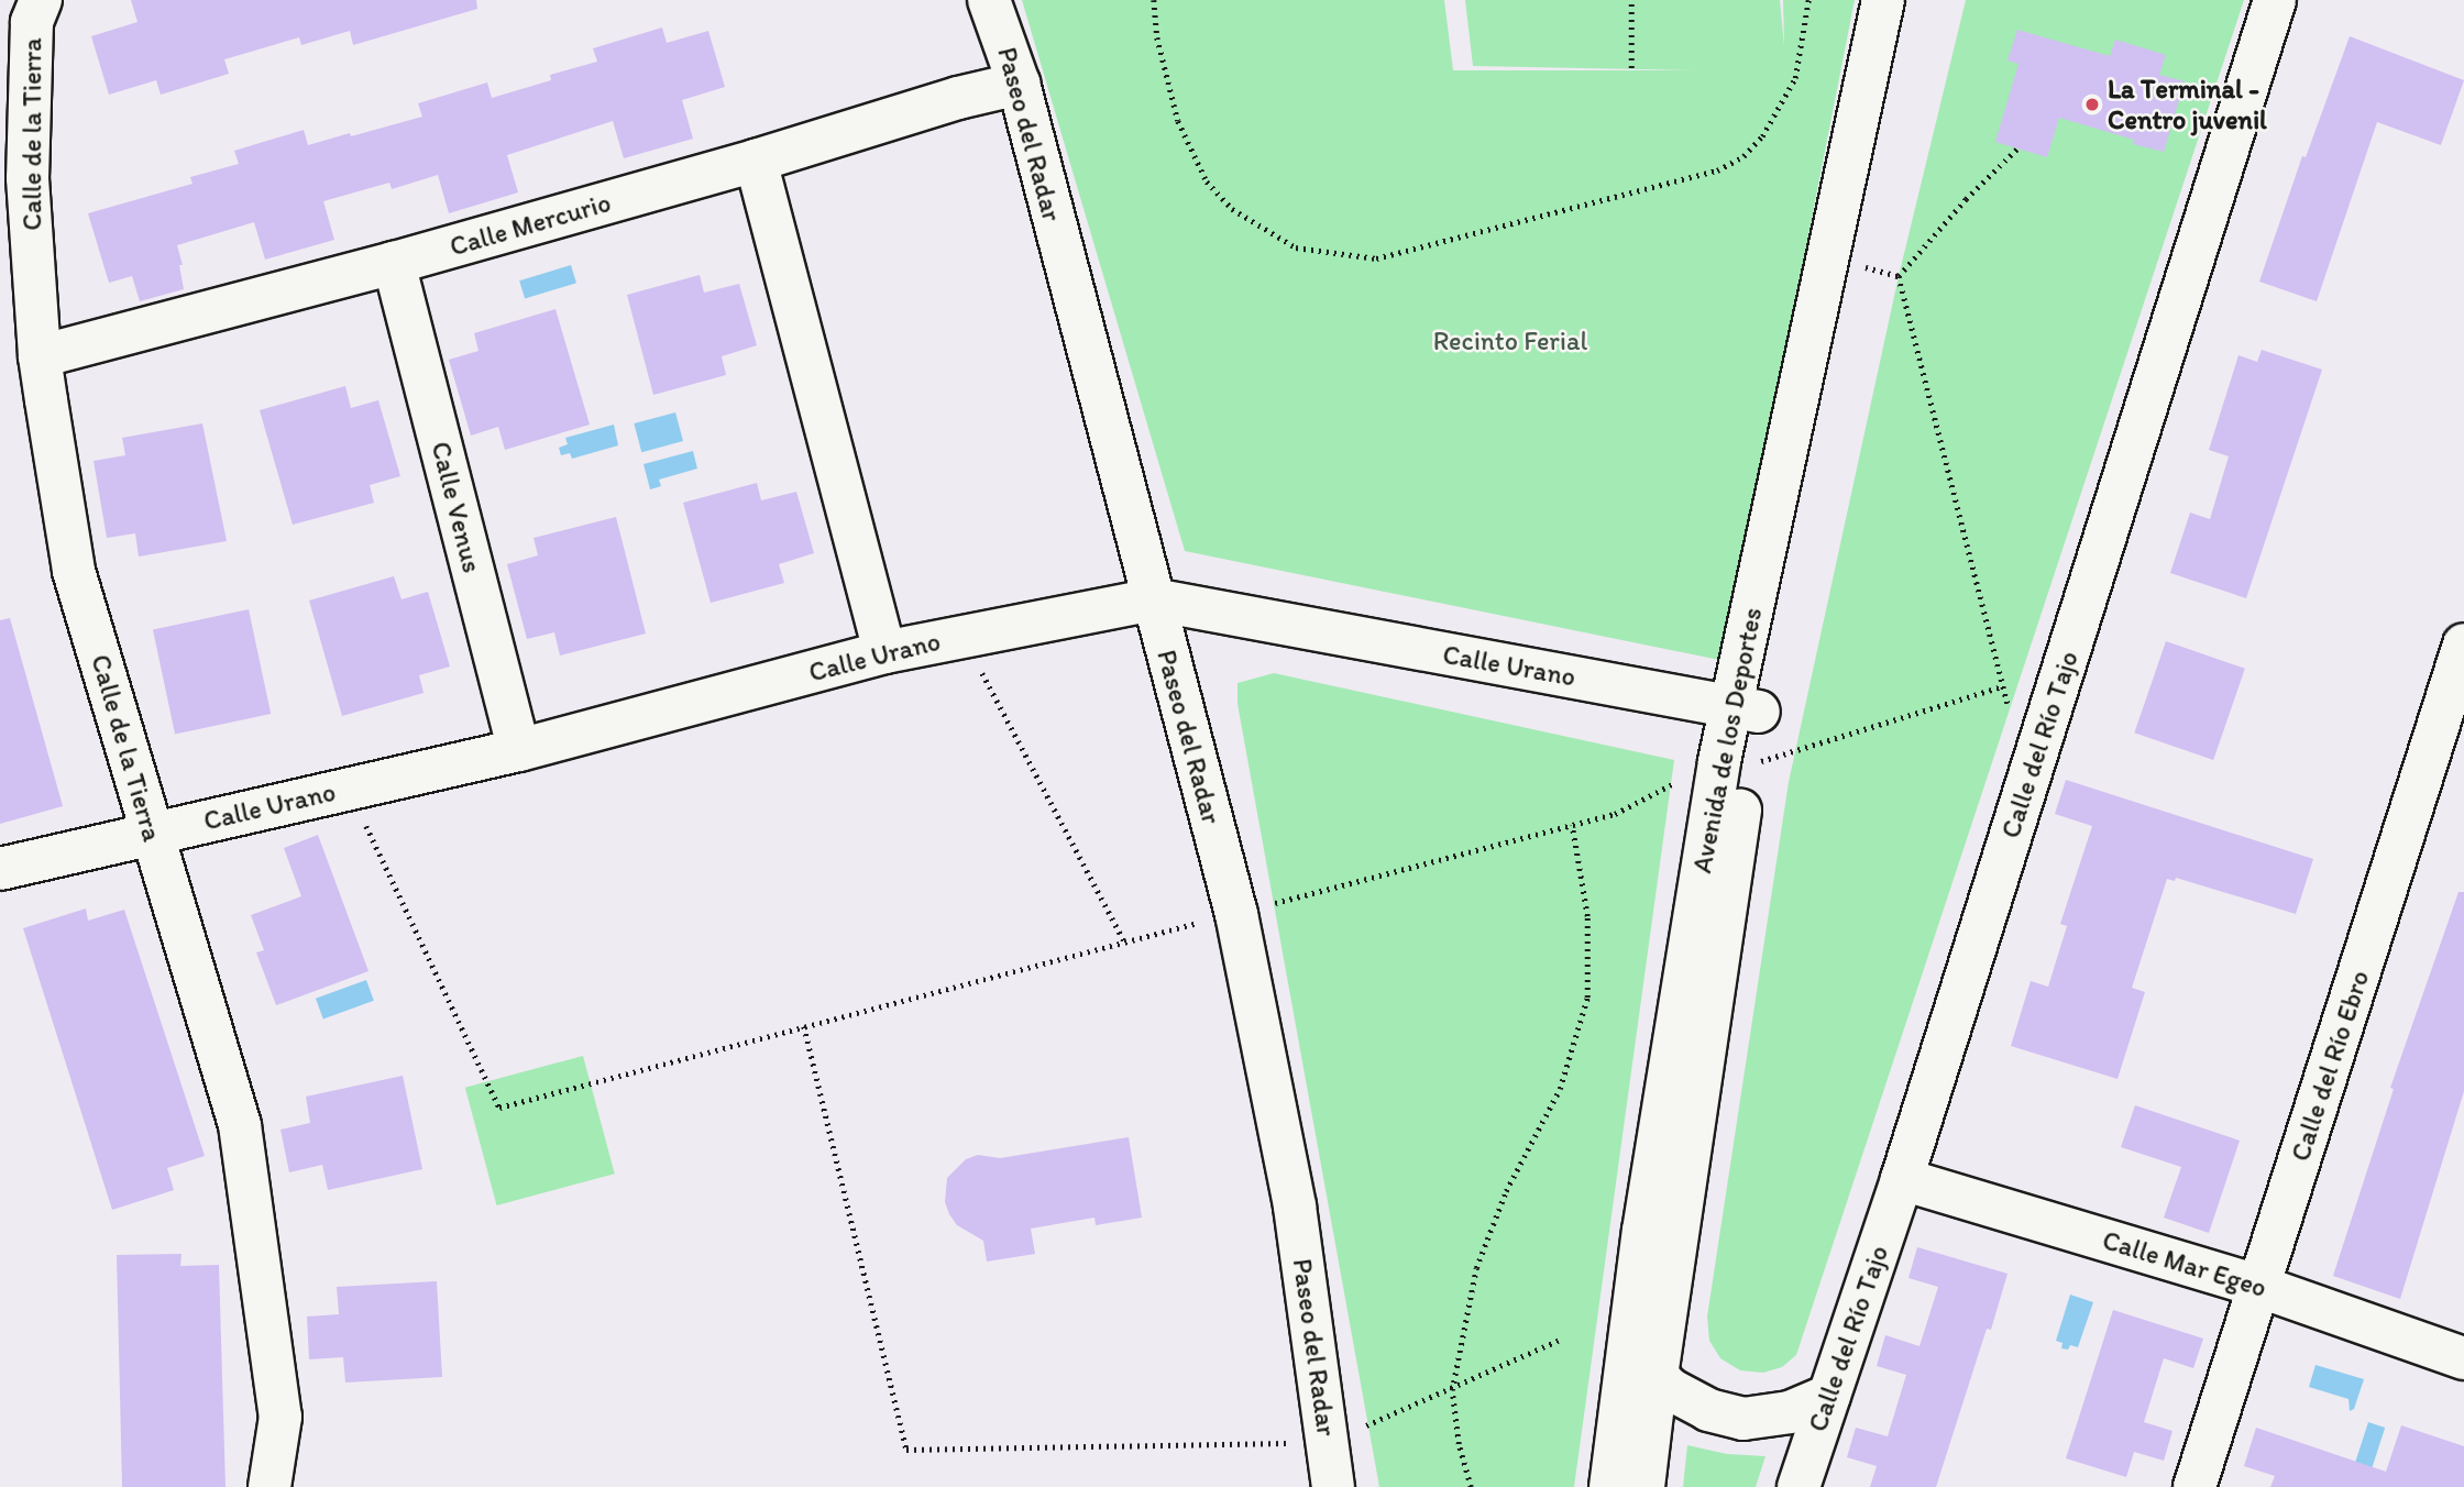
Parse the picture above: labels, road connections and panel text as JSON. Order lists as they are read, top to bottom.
{
  "streets": {
    "street": [
      "Calle de la Tierra",
      "Paseo del Radar",
      "Calle Mercurio",
      "Calle Venus",
      "Calle Urano",
      "Avenida de los Deportes",
      "Calle del Río Tajo",
      "Calle del Río Ebro",
      "Calle Mar Egeo"
    ]
  },
  "crossings": [
    ["Calle de la Tierra", "Calle Mercurio"],
    ["Calle de la Tierra", "Calle Urano"],
    ["Paseo del Radar", "Calle Mercurio"],
    ["Paseo del Radar", "Calle Urano"],
    ["Calle Mercurio", "Calle Venus"],
    ["Calle Venus", "Calle Urano"],
    ["Calle Urano", "Avenida de los Deportes"],
    ["Calle del Río Tajo", "Calle Mar Egeo"],
    ["Calle del Río Ebro", "Calle Mar Egeo"]
  ],
  "parks": ["Recinto Ferial"],
  "places": ["La Terminal - Centro juvenil"]
}
